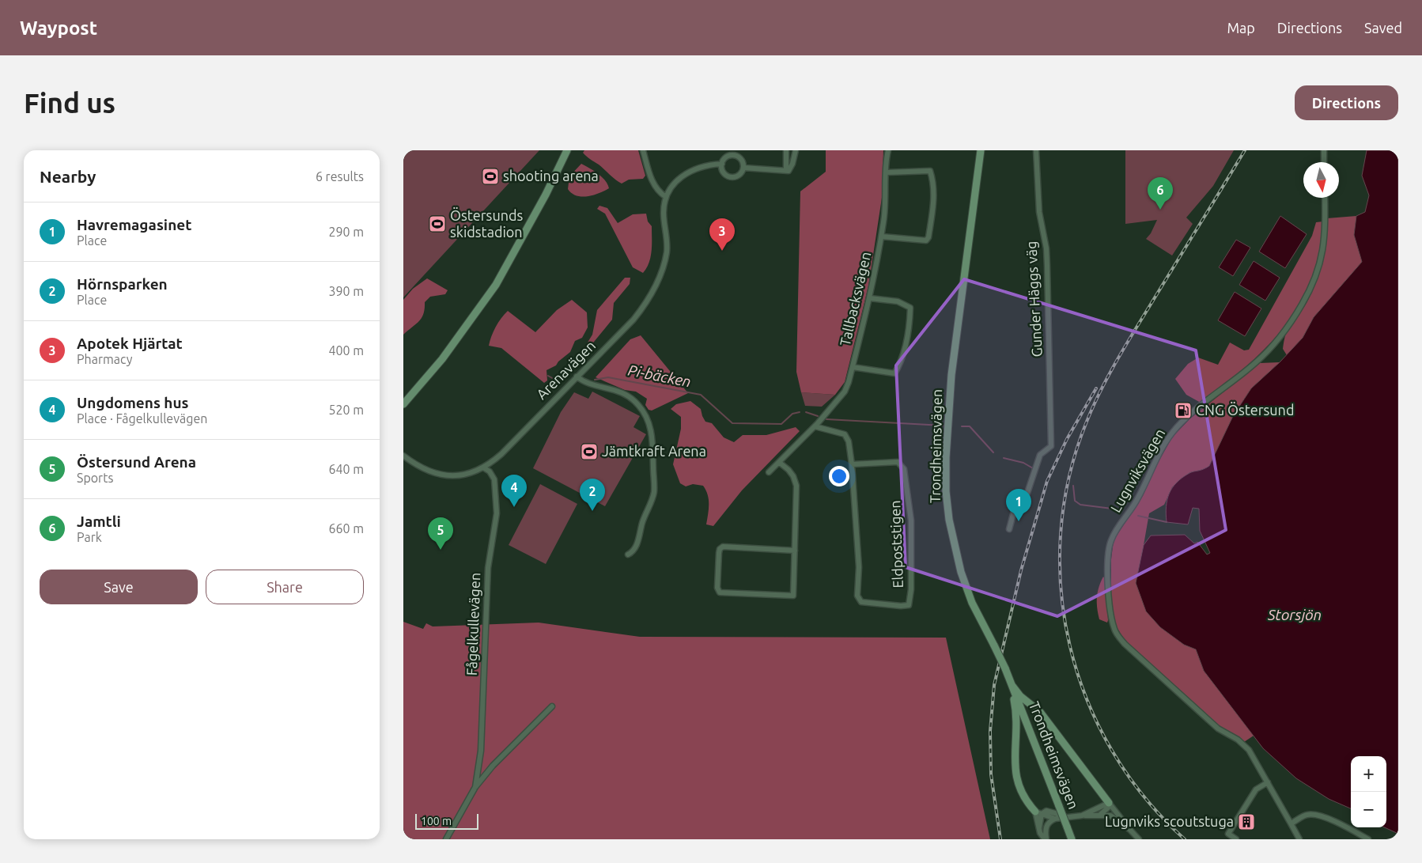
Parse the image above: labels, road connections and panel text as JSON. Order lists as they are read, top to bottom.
{
  "streets": {
    "main road": ["Trondheimsvägen"],
    "street": [
      "Tallbacksvägen",
      "Gunder Häggs väg",
      "Arenavägen",
      "Lugnviksvägen",
      "Eldpoststigen",
      "Fågelkullevägen"
    ]
  },
  "crossings": [
    ["Tallbacksvägen", "Eldpoststigen"],
    ["Arenavägen", "Fågelkullevägen"]
  ],
  "water": ["Pi-bäcken", "Storsjön"],
  "places": {
    "sports": ["shooting arena", "Östersunds skidstadion", "Jämtkraft Arena"],
    "fuel station": ["CNG Östersund"],
    "building": ["Lugnviks scoutstuga"]
  },
  "scale_bar": "100 m",
  "north": "bottom",
  "page": {
    "header": "Waypost",
    "nav": ["Map", "Directions", "Saved"],
    "buttons": [
      "Directions",
      ["Save", "Share"]
    ],
    "title": "Find us",
    "heading": ["Nearby", "6 results"],
    "pins": [
      "6",
      "3",
      "4",
      "2",
      "1",
      "5"
    ],
    "list": [
      {
        "mark": "1",
        "name": "Havremagasinet",
        "note": "Place",
        "value": "290 m"
      },
      {
        "mark": "2",
        "name": "Hörnsparken",
        "note": "Place",
        "value": "390 m"
      },
      {
        "mark": "3",
        "name": "Apotek Hjärtat",
        "note": "Pharmacy",
        "value": "400 m"
      },
      {
        "mark": "4",
        "name": "Ungdomens hus",
        "note": "Place · Fågelkullevägen",
        "value": "520 m"
      },
      {
        "mark": "5",
        "name": "Östersund Arena",
        "note": "Sports",
        "value": "640 m"
      },
      {
        "mark": "6",
        "name": "Jamtli",
        "note": "Park",
        "value": "660 m"
      }
    ],
    "map_buttons": ["+", "−"],
    "scale": "100 m"
  }
}
